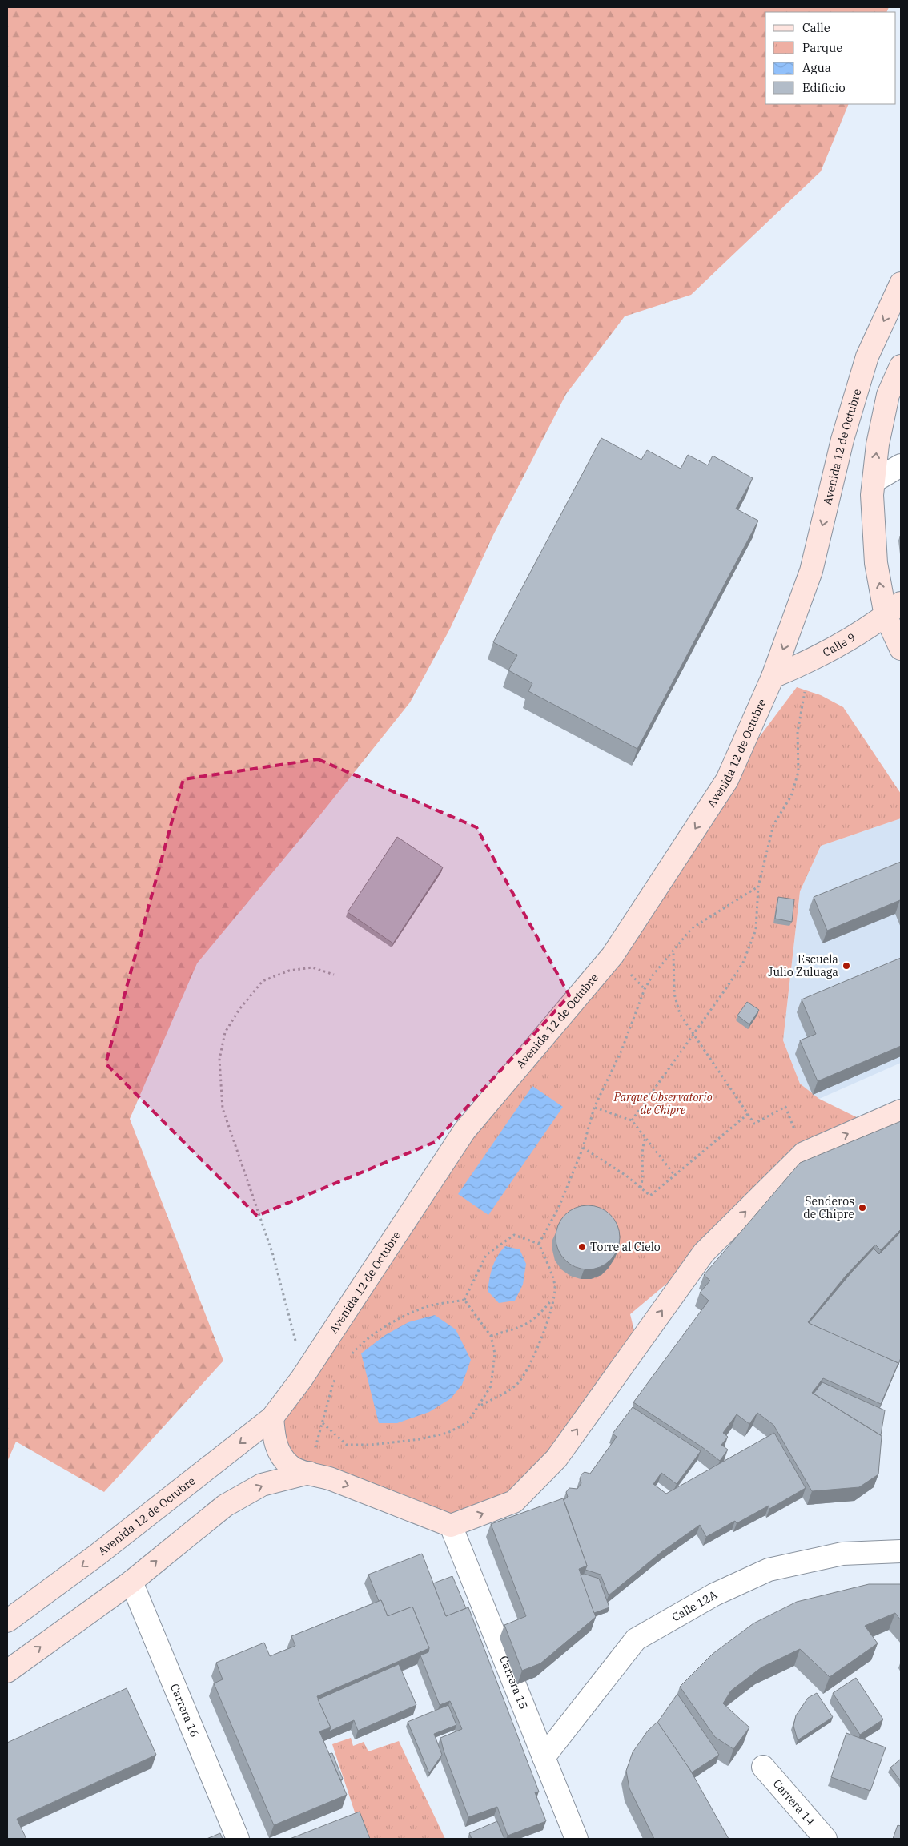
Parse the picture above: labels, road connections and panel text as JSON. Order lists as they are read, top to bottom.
{
  "streets": {
    "main road": ["Avenida 12 de Octubre", "Calle 9"],
    "street": [
      "Calle 12A",
      "Carrera 15",
      "Carrera 16",
      "Carrera 14"
    ]
  },
  "crossings": [
    ["Avenida 12 de Octubre", "Calle 9"],
    ["Calle 12A", "Carrera 15"]
  ],
  "one_way": ["Avenida 12 de Octubre"],
  "parks": ["Parque Observatorio de Chipre"],
  "places": ["Escuela Julio Zuluaga", "Senderos de Chipre", "Torre al Cielo"],
  "legend": [
    "Calle",
    "Parque",
    "Agua",
    "Edificio"
  ]
}
